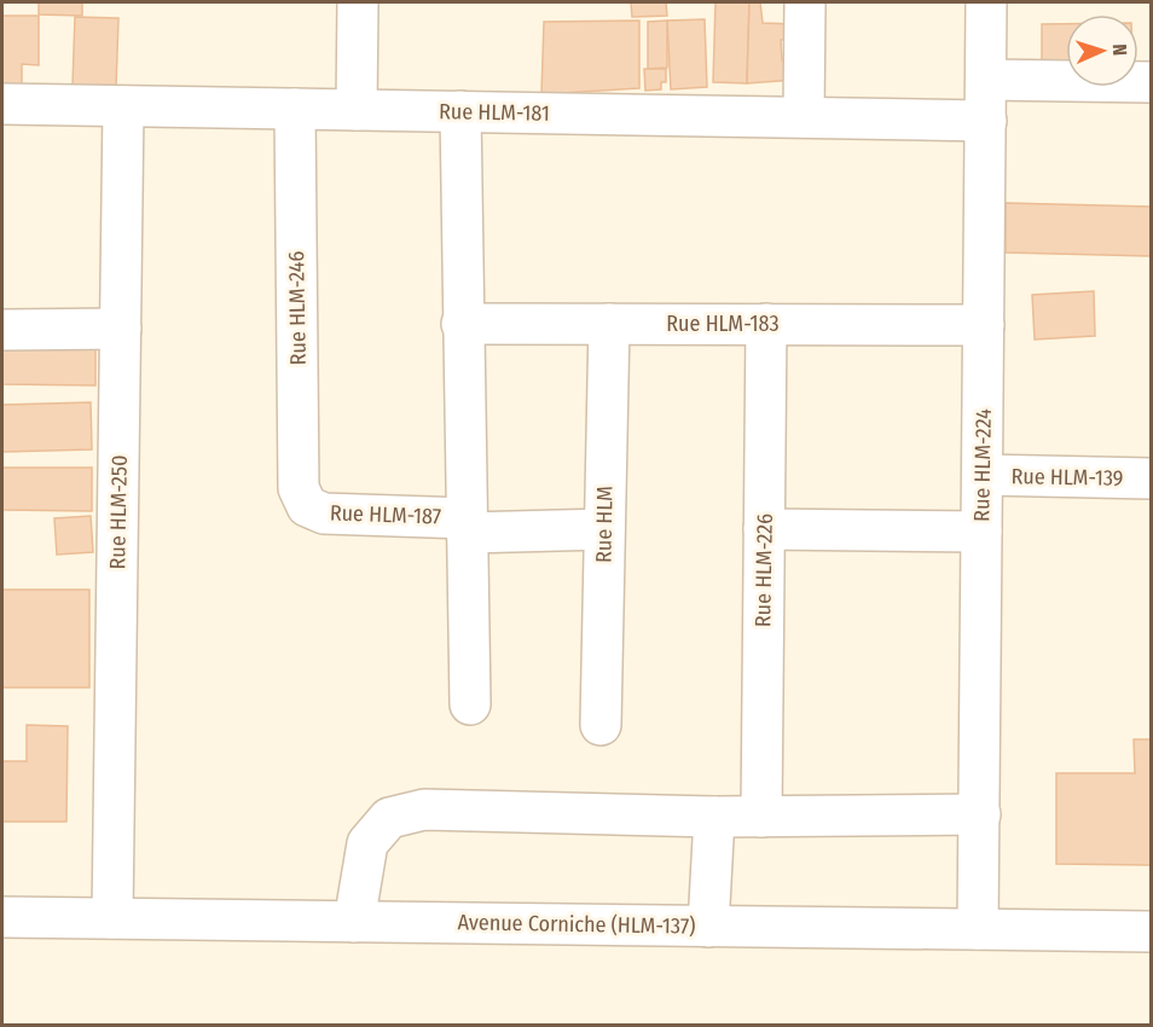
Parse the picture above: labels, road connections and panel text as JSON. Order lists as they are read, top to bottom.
{
  "streets": {
    "street": [
      "Rue HLM-181",
      "Rue HLM-246",
      "Rue HLM-183",
      "Rue HLM-224",
      "Rue HLM-139",
      "Rue HLM-250",
      "Rue HLM-187",
      "Rue HLM",
      "Rue HLM-226",
      "Avenue Corniche (HLM-137)"
    ]
  },
  "crossings": [
    ["Rue HLM-181", "Rue HLM-246"],
    ["Rue HLM-181", "Rue HLM-224"],
    ["Rue HLM-181", "Rue HLM-250"],
    ["Rue HLM-246", "Rue HLM-187"],
    ["Rue HLM-183", "Rue HLM-224"],
    ["Rue HLM-183", "Rue HLM"],
    ["Rue HLM-183", "Rue HLM-226"],
    ["Rue HLM-224", "Rue HLM-139"],
    ["Rue HLM-224", "Avenue Corniche (HLM-137)"],
    ["Rue HLM-250", "Avenue Corniche (HLM-137)"],
    ["Rue HLM-187", "Rue HLM"]
  ],
  "north": "right"
}
